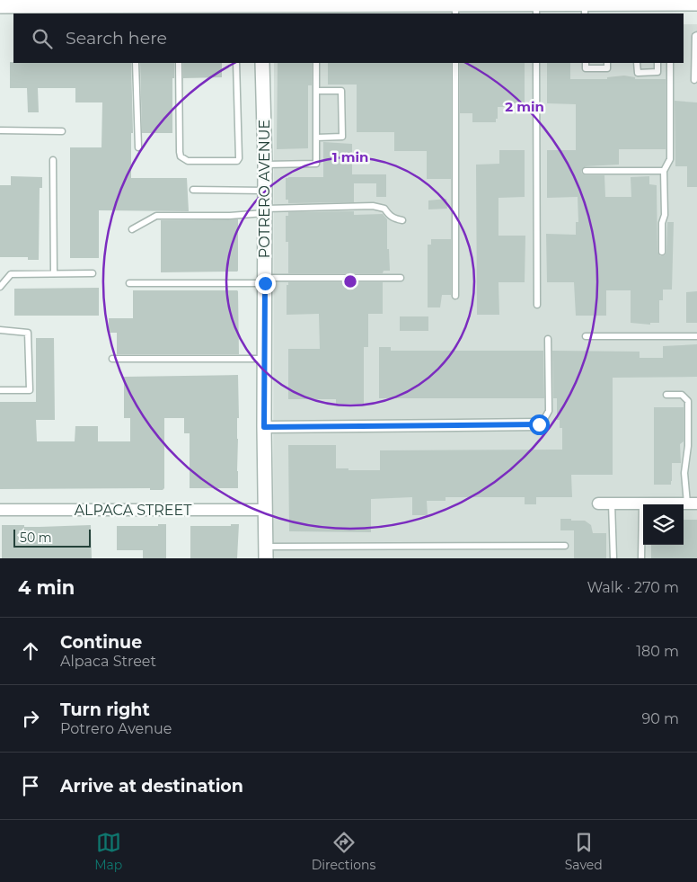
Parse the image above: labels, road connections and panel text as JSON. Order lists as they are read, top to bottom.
{
  "streets": {
    "street": ["POTRERO AVENUE", "ALPACA STREET"]
  },
  "crossings": [
    ["POTRERO AVENUE", "ALPACA STREET"]
  ],
  "scale_bar": "50 m",
  "page": {
    "search": "Search here",
    "scale": "50 m",
    "heading": ["4 min", "Walk · 270 m"],
    "list": [
      ["Continue", "Alpaca Street", "180 m"],
      ["Turn right", "Potrero Avenue", "90 m"],
      "Arrive at destination"
    ],
    "nav": ["Map", "Directions", "Saved"]
  },
  "rings": ["2 min", "1 min"]
}
